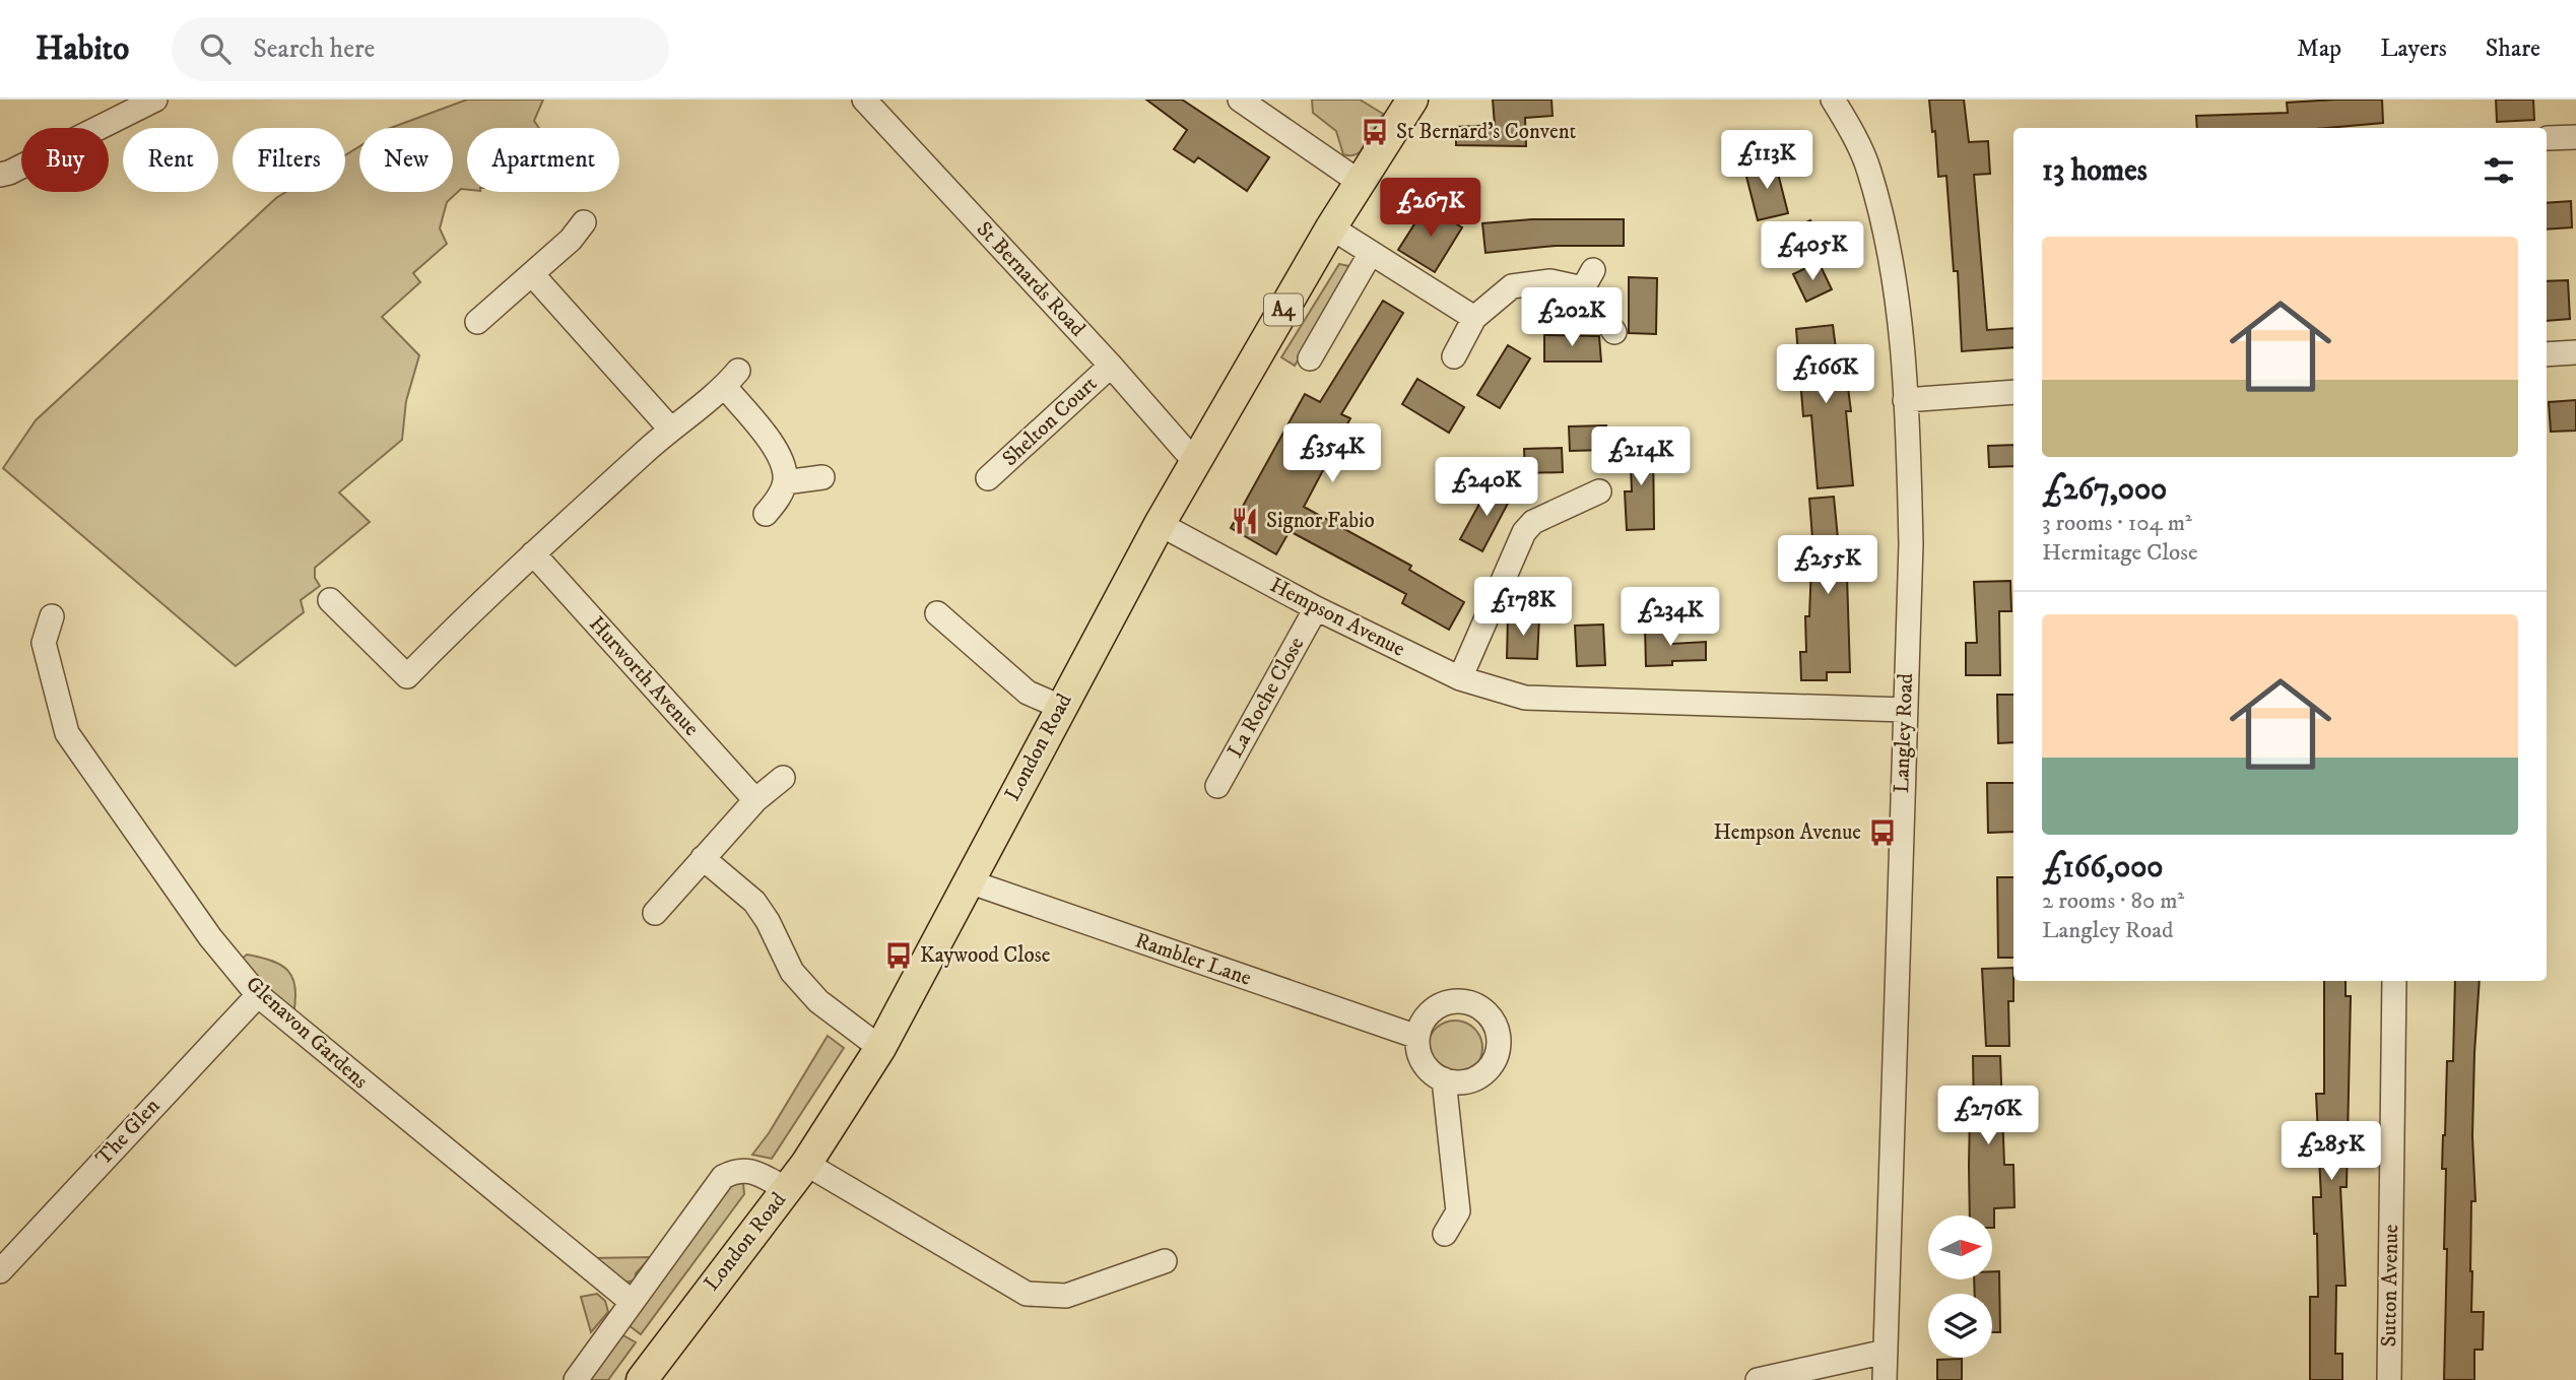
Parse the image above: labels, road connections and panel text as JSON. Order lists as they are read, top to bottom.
{
  "streets": {
    "main road": ["A4", "London Road"],
    "street": [
      "St Bernards Road",
      "Shelton Court",
      "Hempson Avenue",
      "Hurworth Avenue",
      "La Roche Close",
      "Langley Road",
      "Rambler Lane",
      "Glenavon Gardens",
      "The Glen",
      "Sutton Avenue"
    ]
  },
  "crossings": [
    ["St Bernards Road", "Shelton Court"],
    ["St Bernards Road", "London Road"],
    ["Hempson Avenue", "La Roche Close"],
    ["Hempson Avenue", "Langley Road"],
    ["Hempson Avenue", "London Road"],
    ["London Road", "Rambler Lane"],
    ["Glenavon Gardens", "The Glen"]
  ],
  "places": {
    "bus stop": ["St Bernard's Convent", "Hempson Avenue", "Kaywood Close"],
    "restaurant": ["Signor Fabio"]
  },
  "north": "right",
  "page": {
    "header": "Habito",
    "search": "Search here",
    "nav": ["Map", "Layers", "Share"],
    "chip": [
      "Buy",
      "Rent",
      "Filters",
      "New",
      "Apartment"
    ],
    "heading": "13 homes",
    "price": [
      "£113K",
      "£267K",
      "£405K",
      "£202K",
      "£166K",
      "£354K",
      "£214K",
      "£240K",
      "£255K",
      "£178K",
      "£234K",
      "£276K",
      "£285K"
    ],
    "list": [
      {
        "name": "£267,000",
        "note": "3 rooms · 104 m² · Hermitage Close"
      },
      {
        "name": "£166,000",
        "note": "2 rooms · 80 m² · Langley Road"
      }
    ]
  }
}
